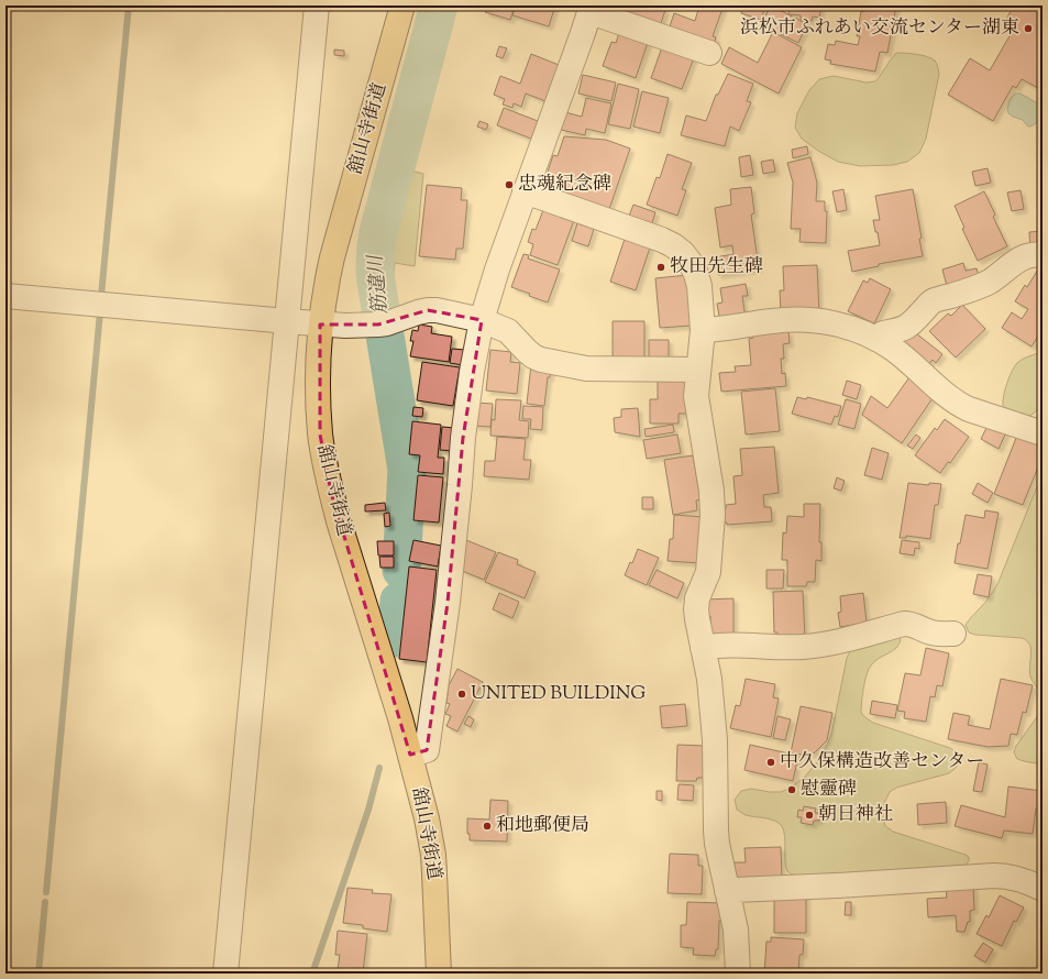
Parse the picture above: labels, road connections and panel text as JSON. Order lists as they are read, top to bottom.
{
  "streets": {
    "main road": ["舘山寺街道"]
  },
  "water": ["筋違川"],
  "places": [
    "浜松市ふれあい交流センター湖東",
    "忠魂紀念碑",
    "牧田先生碑",
    "UNITED BUILDING",
    "中久保構造改善センター",
    "慰靈碑",
    "朝日神社",
    "和地郵便局"
  ]
}
